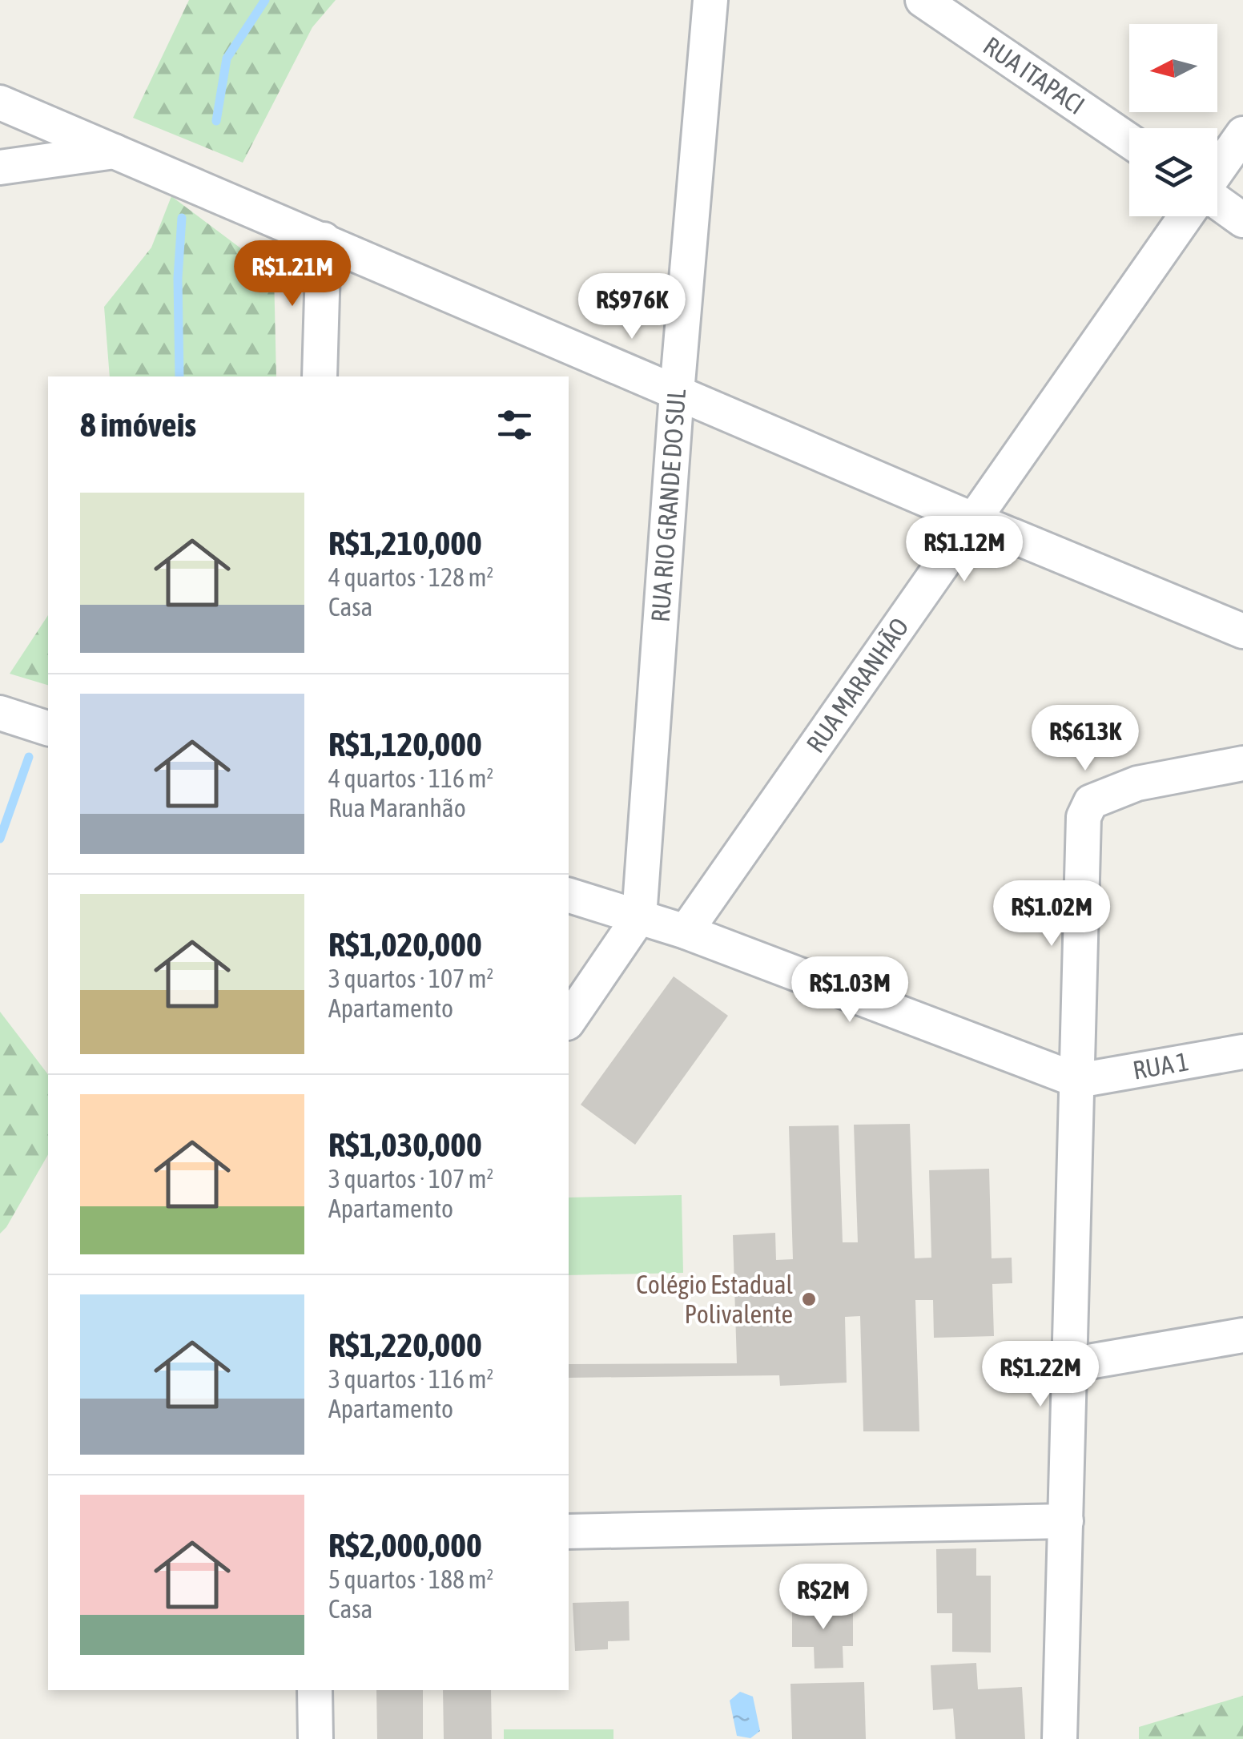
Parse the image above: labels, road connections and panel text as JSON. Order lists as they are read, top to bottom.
{
  "streets": {
    "street": [
      "RUA ITAPACI",
      "RUA RIO GRANDE DO SUL",
      "RUA MARANHÃO",
      "RUA 1"
    ]
  },
  "places": ["Colégio Estadual Polivalente"],
  "north": "left",
  "page": {
    "price": [
      "R$1.21M",
      "R$976K",
      "R$1.12M",
      "R$613K",
      "R$1.02M",
      "R$1.03M",
      "R$1.22M",
      "R$2M"
    ],
    "heading": "8 imóveis",
    "list": [
      {
        "name": "R$1,210,000",
        "note": "4 quartos · 128 m² · Casa"
      },
      {
        "name": "R$1,120,000",
        "note": "4 quartos · 116 m² · Rua Maranhão"
      },
      {
        "name": "R$1,020,000",
        "note": "3 quartos · 107 m² · Apartamento"
      },
      {
        "name": "R$1,030,000",
        "note": "3 quartos · 107 m² · Apartamento"
      },
      {
        "name": "R$1,220,000",
        "note": "3 quartos · 116 m² · Apartamento"
      },
      {
        "name": "R$2,000,000",
        "note": "5 quartos · 188 m² · Casa"
      }
    ]
  }
}
